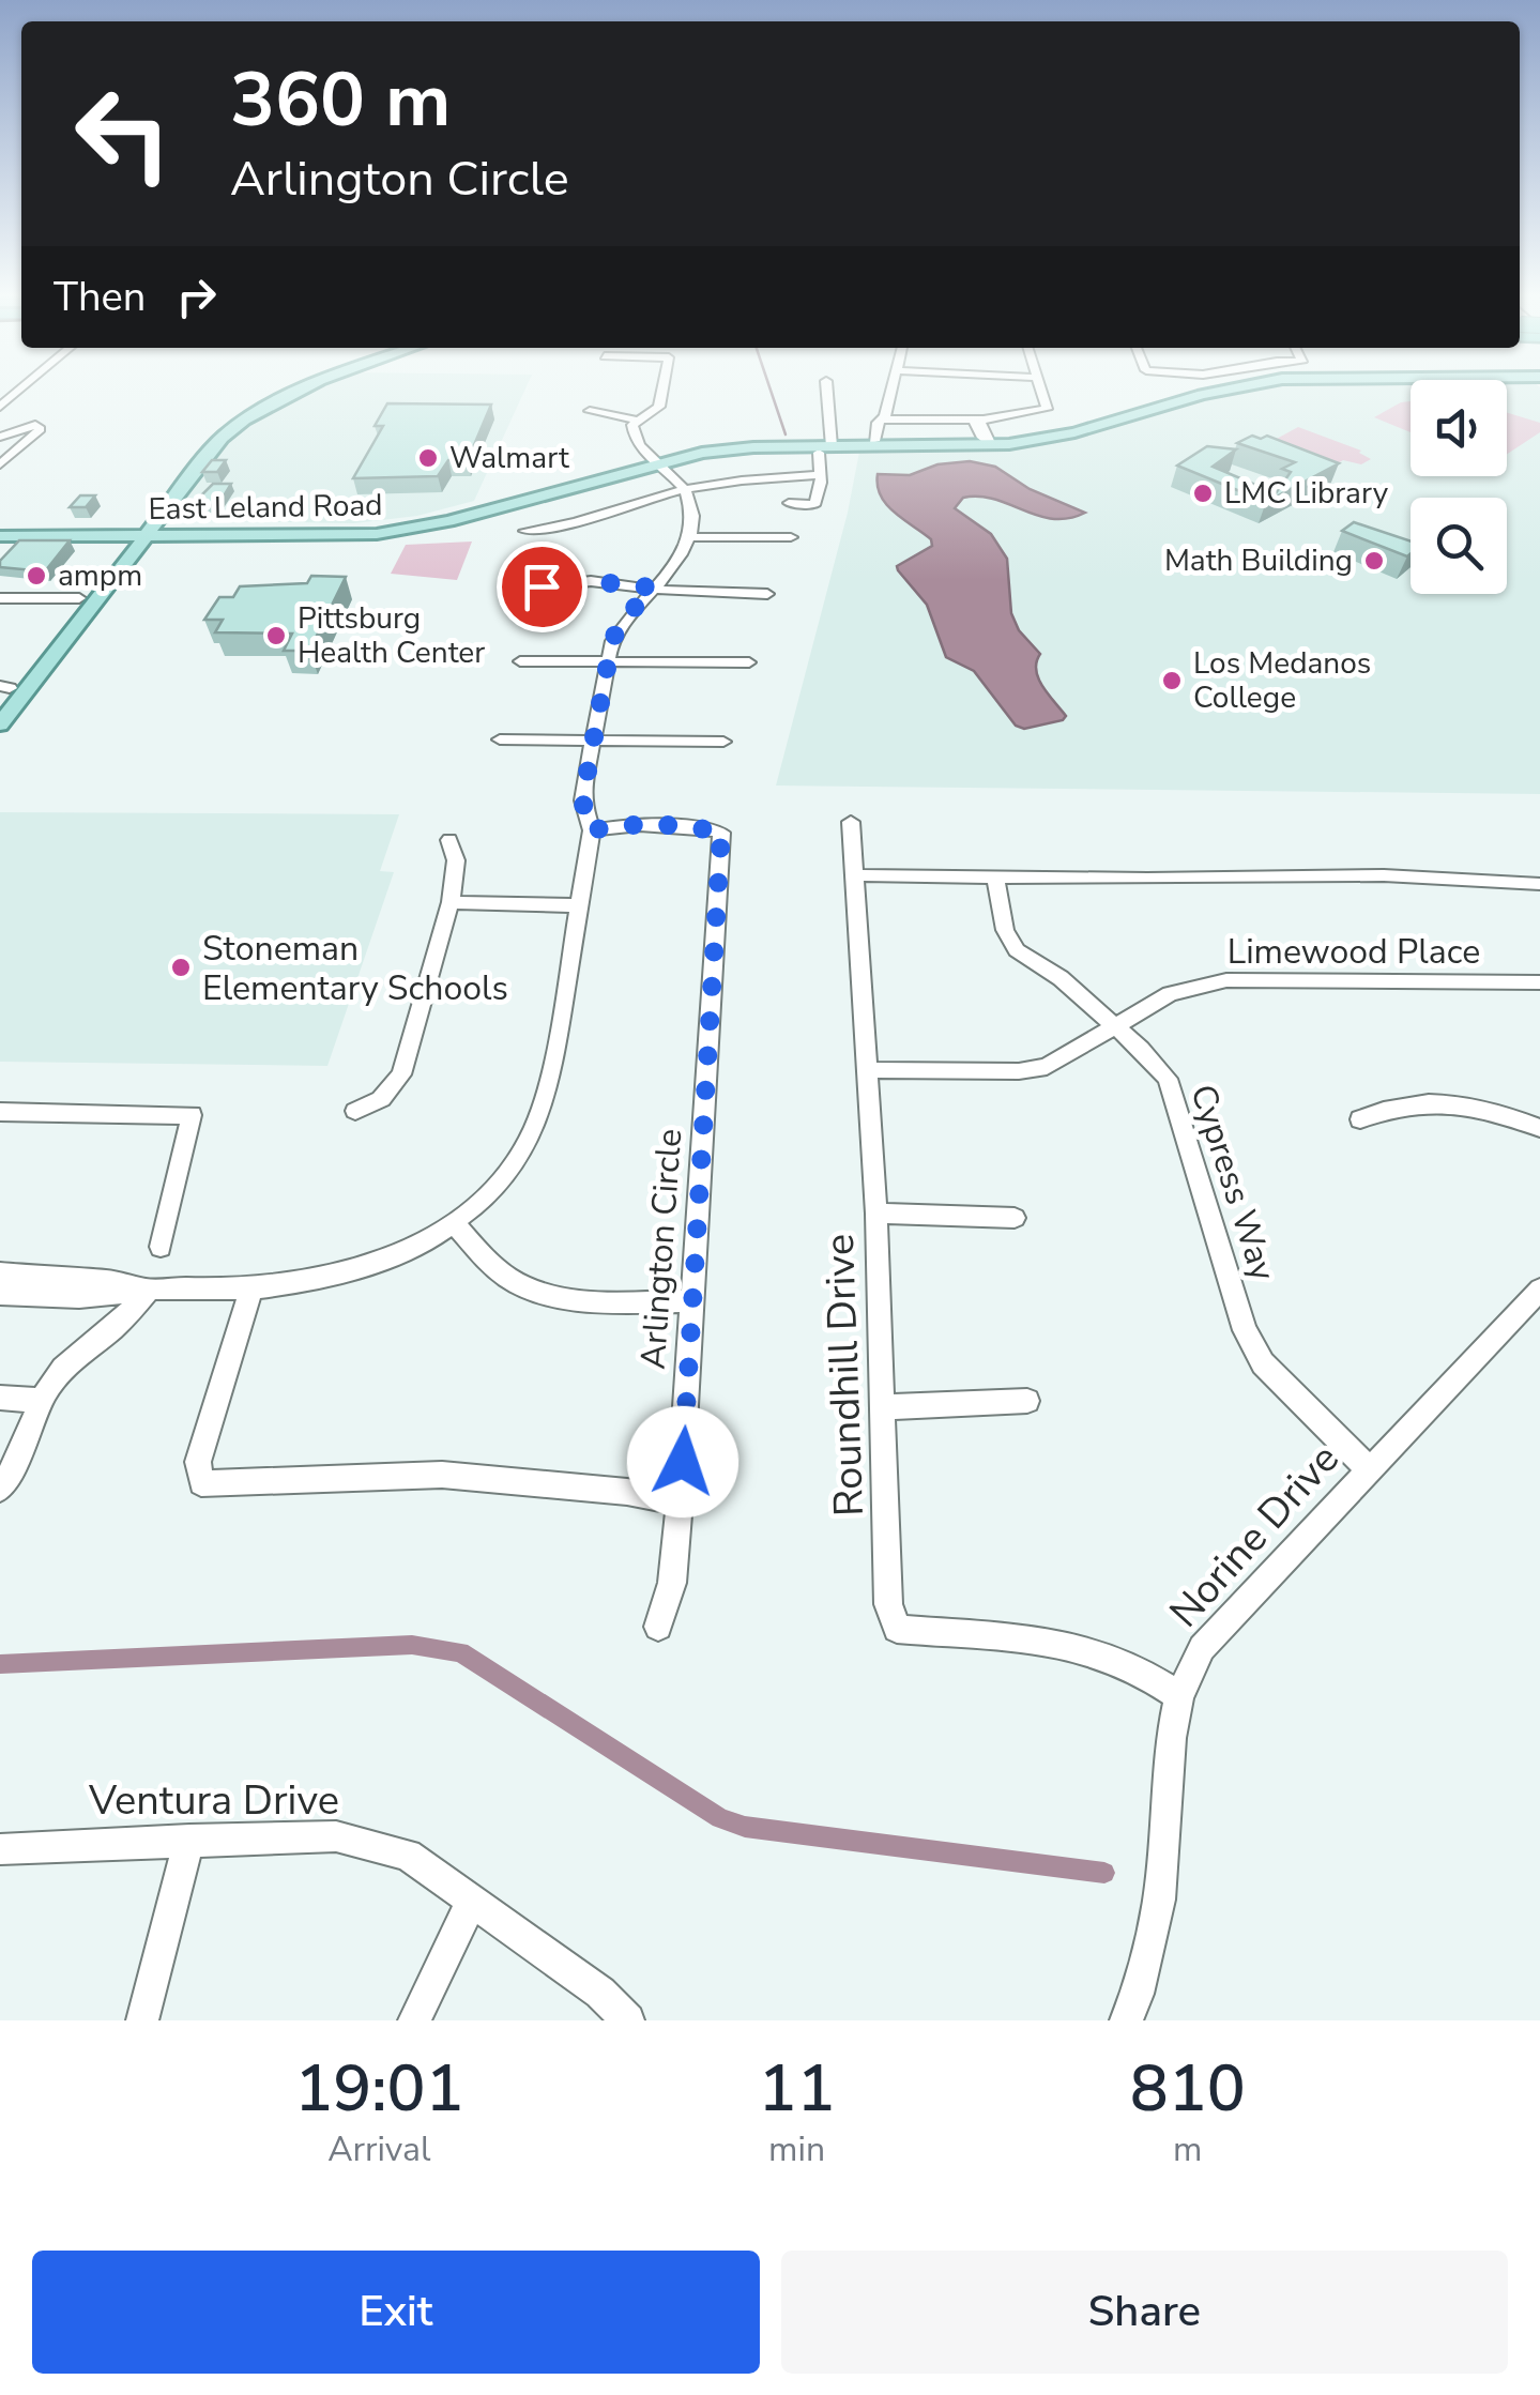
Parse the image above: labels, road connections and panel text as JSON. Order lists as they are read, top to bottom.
{
  "streets": {
    "main road": ["East Leland Road"],
    "street": [
      "Limewood Place",
      "Cypress Way",
      "Arlington Circle",
      "Roundhill Drive",
      "Norine Drive",
      "Ventura Drive"
    ]
  },
  "crossings": [
    ["Limewood Place", "Cypress Way"],
    ["Limewood Place", "Roundhill Drive"],
    ["Cypress Way", "Norine Drive"],
    ["Roundhill Drive", "Norine Drive"]
  ],
  "places": [
    "Walmart",
    "LMC Library",
    "Math Building",
    "ampm",
    "Pittsburg Health Center",
    "Los Medanos College",
    "Stoneman Elementary Schools"
  ],
  "page": {
    "turn": ["360 m", "Arlington Circle"],
    "then": "Then",
    "eta": [
      "19:01",
      "Arrival",
      "11",
      "min",
      "810",
      "m"
    ],
    "buttons": ["Exit", "Share"]
  }
}
